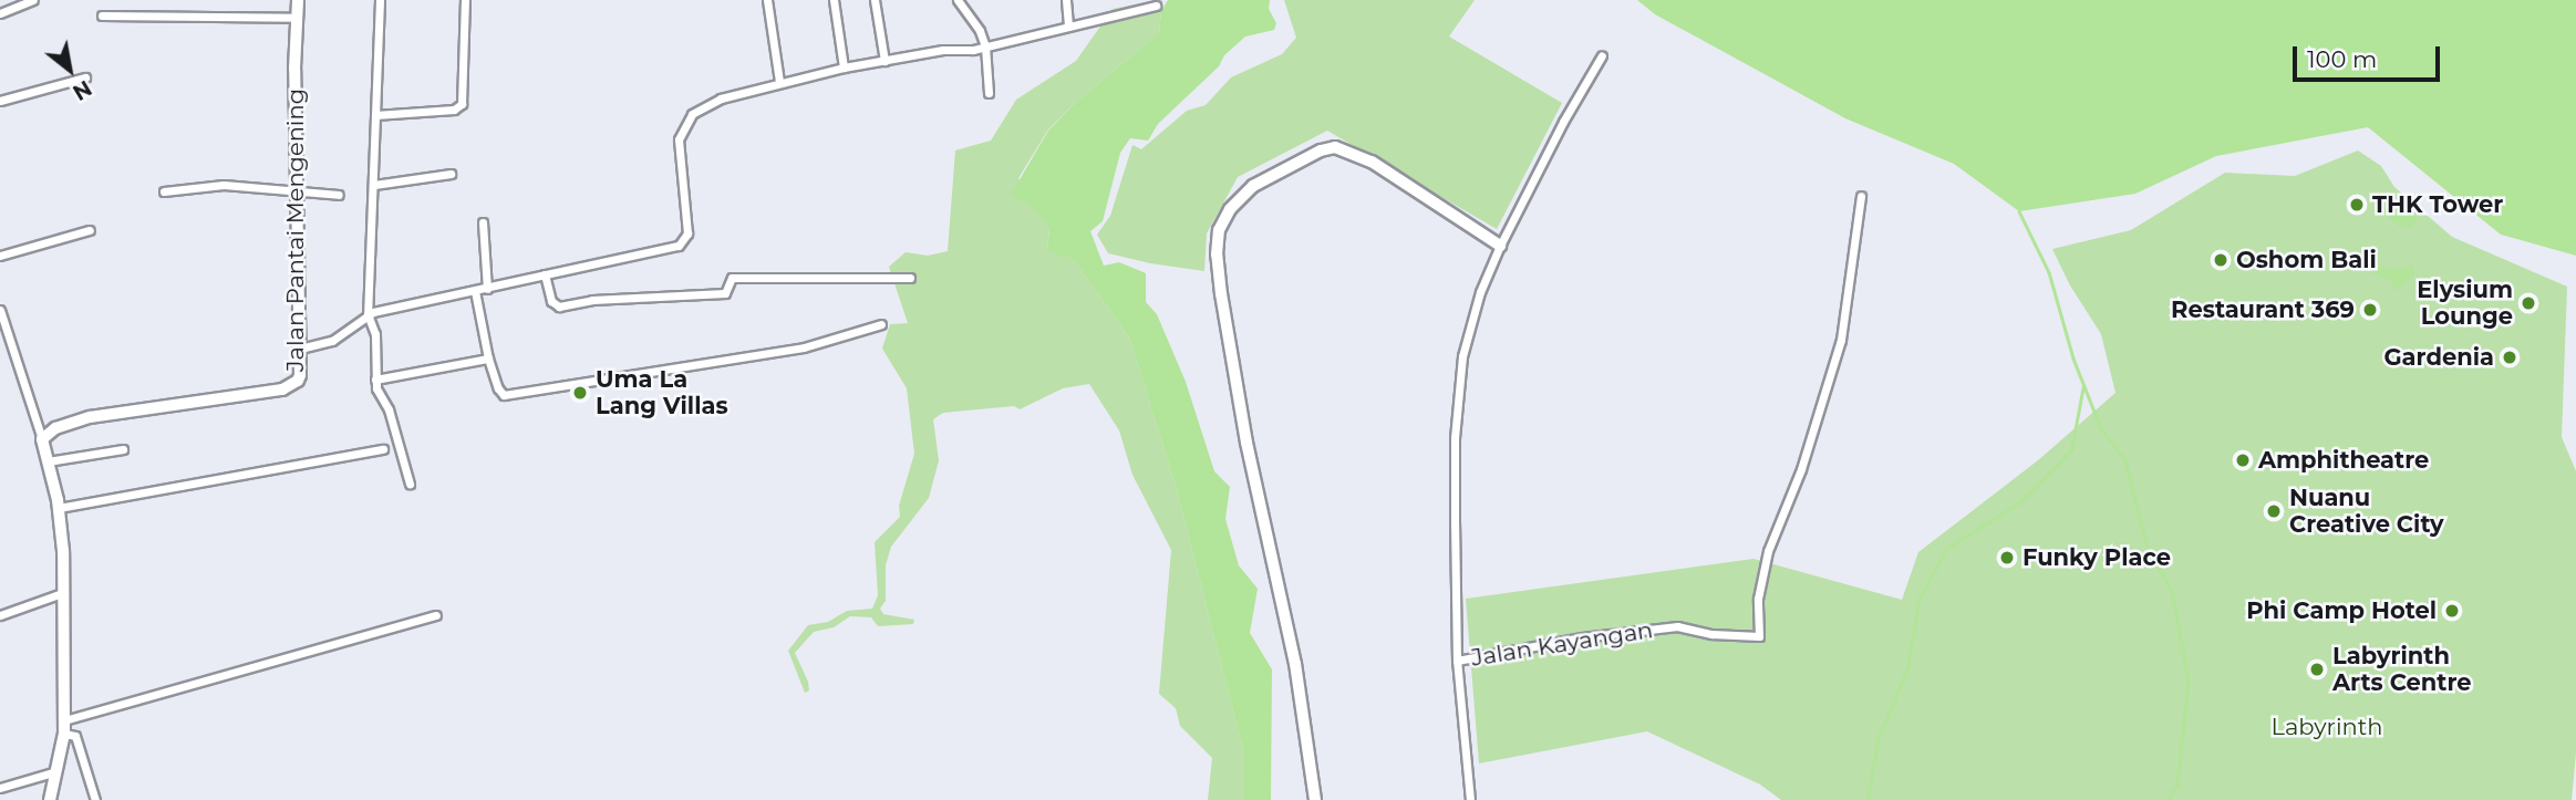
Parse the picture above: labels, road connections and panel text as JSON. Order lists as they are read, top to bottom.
{
  "streets": {
    "street": ["Jalan Pantai Mengening", "Jalan Kayangan"]
  },
  "parks": ["Labyrinth"],
  "places": [
    "THK Tower",
    "Oshom Bali",
    "Elysium Lounge",
    "Restaurant 369",
    "Gardenia",
    "Uma La Lang Villas",
    "Amphitheatre",
    "Nuanu Creative City",
    "Funky Place",
    "Phi Camp Hotel",
    "Labyrinth Arts Centre"
  ],
  "scale_bar": "100 m",
  "north": "bottom right"
}
